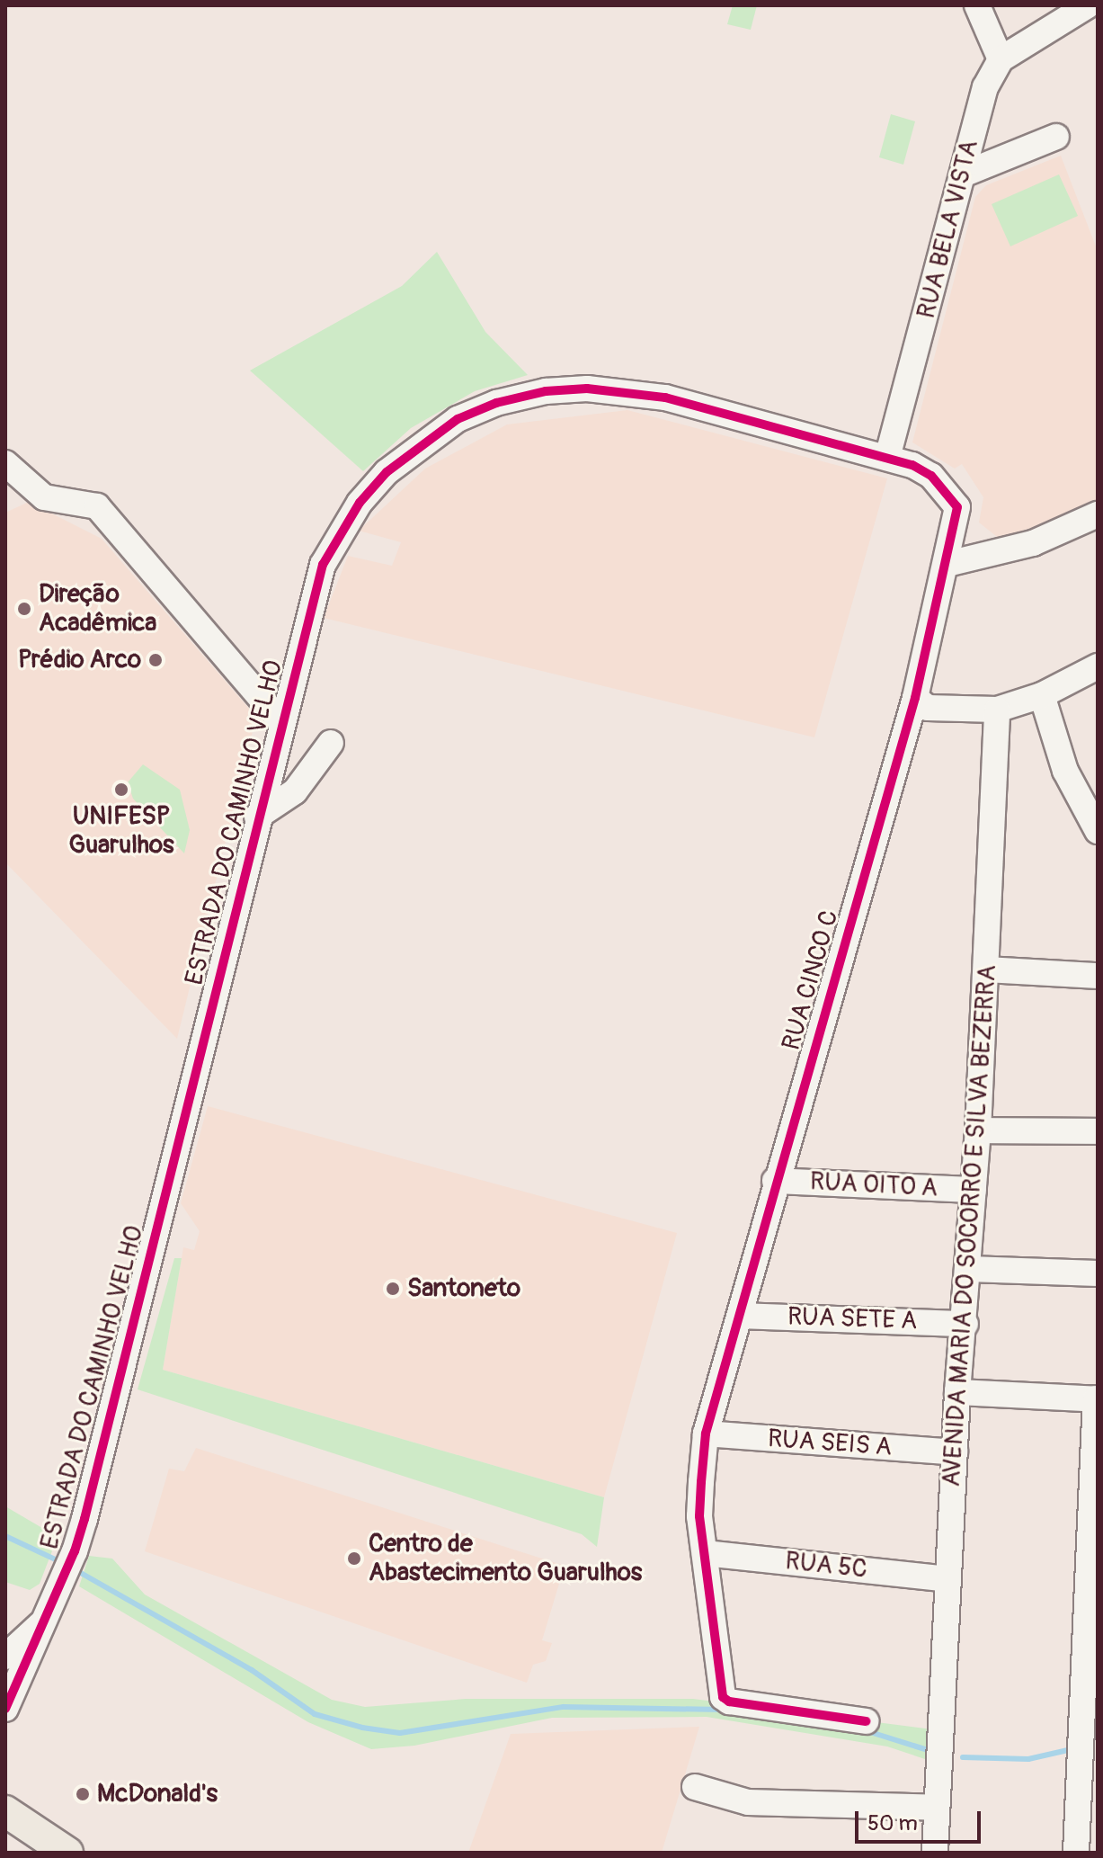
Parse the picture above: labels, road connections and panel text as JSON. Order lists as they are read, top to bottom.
{
  "streets": {
    "street": [
      "RUA BELA VISTA",
      "ESTRADA DO CAMINHO VELHO",
      "RUA CINCO C",
      "RUA OITO A",
      "AVENIDA MARIA DO SOCORRO E SILVA BEZERRA",
      "RUA SETE A",
      "RUA SEIS A",
      "RUA 5C"
    ]
  },
  "crossings": [
    ["RUA BELA VISTA", "ESTRADA DO CAMINHO VELHO"],
    ["RUA BELA VISTA", "RUA CINCO C"],
    ["ESTRADA DO CAMINHO VELHO", "RUA CINCO C"],
    ["RUA CINCO C", "RUA OITO A"],
    ["RUA CINCO C", "RUA SETE A"],
    ["RUA CINCO C", "RUA SEIS A"],
    ["RUA CINCO C", "RUA 5C"],
    ["RUA OITO A", "AVENIDA MARIA DO SOCORRO E SILVA BEZERRA"],
    ["AVENIDA MARIA DO SOCORRO E SILVA BEZERRA", "RUA SETE A"],
    ["AVENIDA MARIA DO SOCORRO E SILVA BEZERRA", "RUA SEIS A"],
    ["AVENIDA MARIA DO SOCORRO E SILVA BEZERRA", "RUA 5C"]
  ],
  "places": [
    "Direção Acadêmica",
    "Prédio Arco",
    "UNIFESP Guarulhos",
    "Santoneto",
    "Centro de Abastecimento Guarulhos",
    "McDonald's"
  ],
  "scale_bar": "50 m"
}
